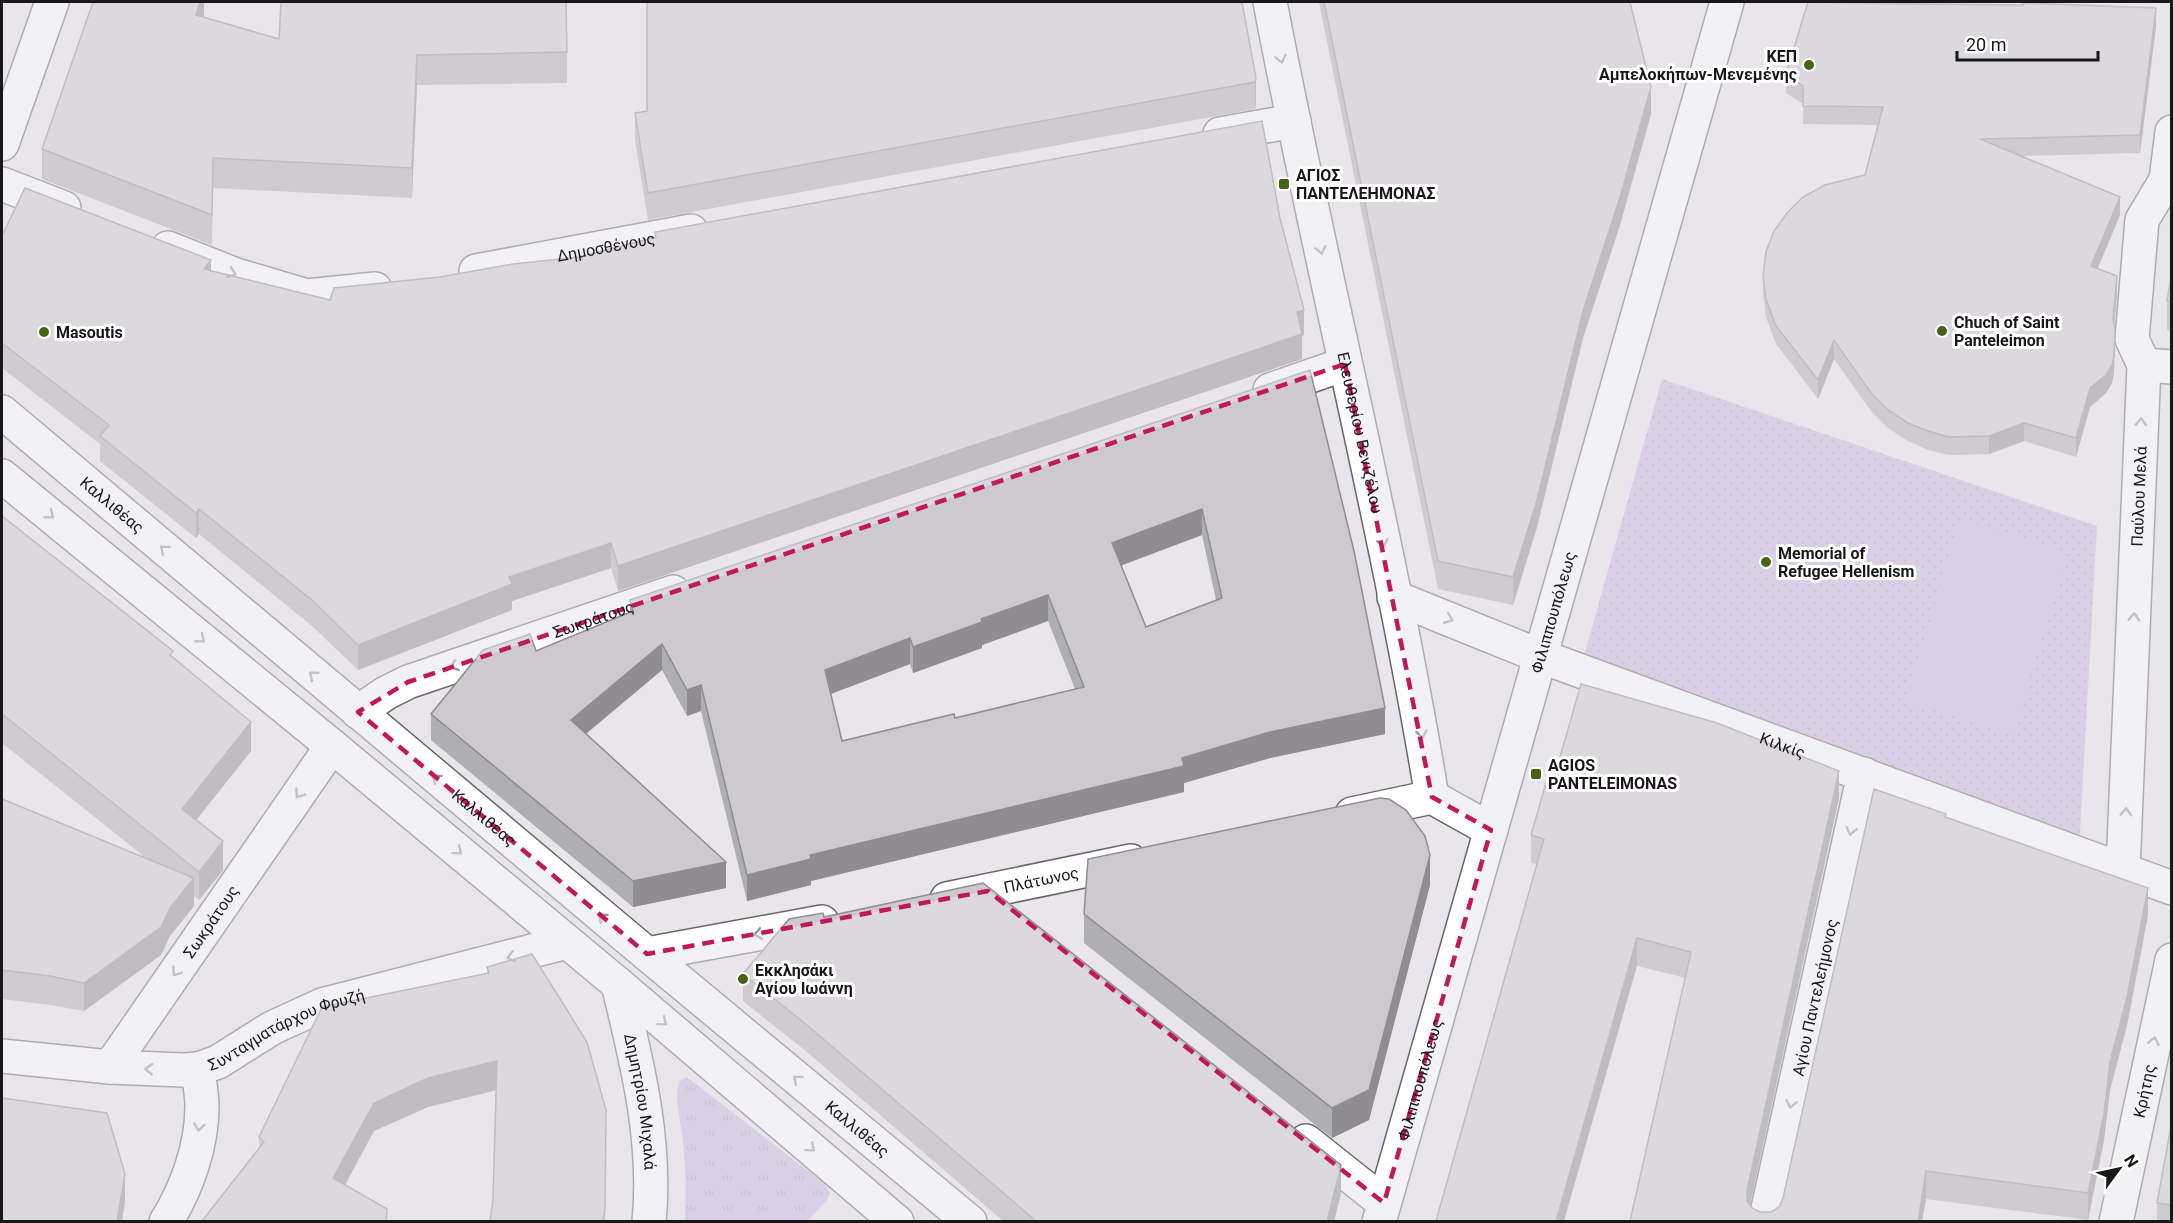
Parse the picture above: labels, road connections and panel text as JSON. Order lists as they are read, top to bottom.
{
  "streets": {
    "street": [
      "Δημοσθένους",
      "Ελευθερίου Βενιζέλου",
      "Παύλου Μελά",
      "Καλλιθέας",
      "Φιλιππουπόλεως",
      "Σωκράτους",
      "Κιλκίς",
      "Πλάτωνος",
      "Αγίου Παντελεήμονος",
      "Συνταγματάρχου Φρυζή",
      "Κρήτης",
      "Δημητρίου Μιχαλά"
    ]
  },
  "crossings": [
    ["Ελευθερίου Βενιζέλου", "Κιλκίς"],
    ["Παύλου Μελά", "Κιλκίς"],
    ["Καλλιθέας", "Σωκράτους"],
    ["Φιλιππουπόλεως", "Κιλκίς"],
    ["Σωκράτους", "Συνταγματάρχου Φρυζή"],
    ["Κιλκίς", "Αγίου Παντελεήμονος"]
  ],
  "one_way": [
    "Ελευθερίου Βενιζέλου",
    "Παύλου Μελά",
    "Σωκράτους",
    "Αγίου Παντελεήμονος",
    "Συνταγματάρχου Φρυζή",
    "Κρήτης"
  ],
  "places": {
    "other": [
      "ΚΕΠ Αμπελοκήπων-Μενεμένης",
      "Chuch of Saint Panteleimon",
      "Masoutis",
      "Memorial of Refugee Hellenism",
      "Εκκλησάκι Αγίου Ιωάννη"
    ],
    "transit": ["ΑΓΙΟΣ ΠΑΝΤΕΛΕΗΜΟΝΑΣ", "AGIOS PANTELEIMONAS"]
  },
  "scale_bar": "20 m",
  "north": "top right"
}
